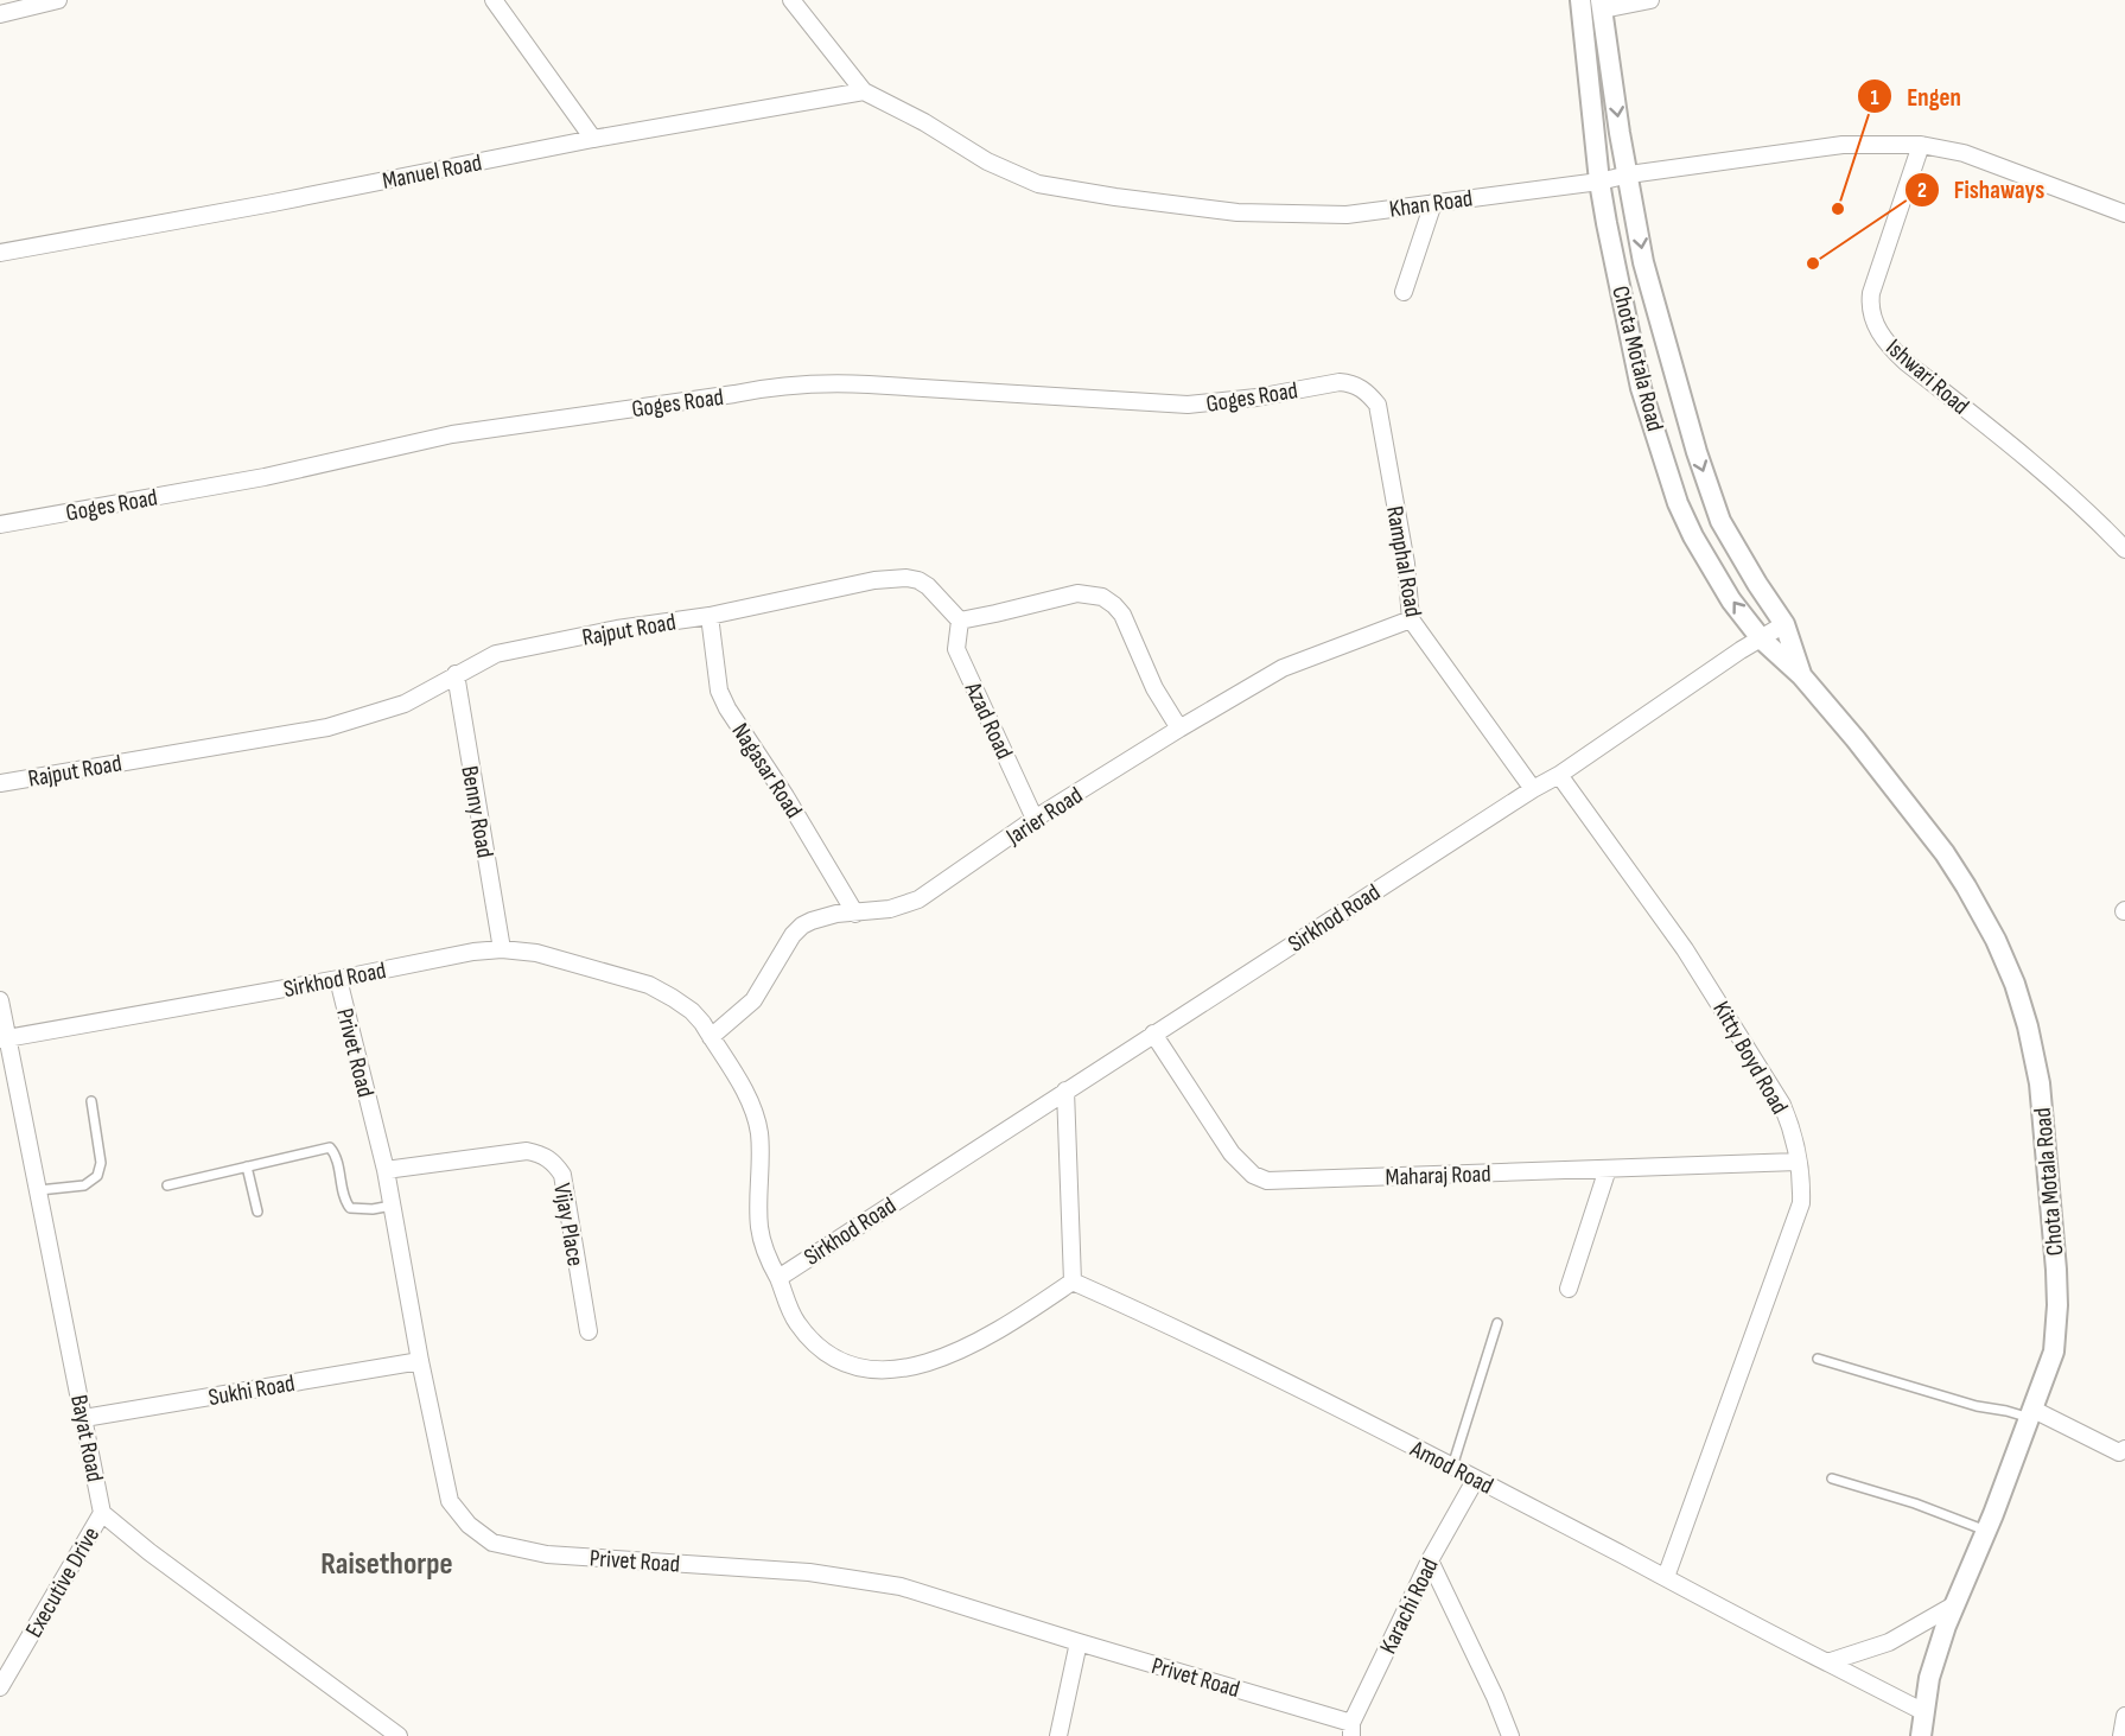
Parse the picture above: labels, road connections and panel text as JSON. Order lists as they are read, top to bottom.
{
  "streets": {
    "street": [
      "Manuel Road",
      "Khan Road",
      "Chota Motala Road",
      "Ishwari Road",
      "Goges Road",
      "Ramphal Road",
      "Rajput Road",
      "Azad Road",
      "Nagasar Road",
      "Benny Road",
      "Jarier Road",
      "Sirkhod Road",
      "Privet Road",
      "Kitty Boyd Road",
      "Maharaj Road",
      "Vijay Place",
      "Sukhi Road",
      "Bayat Road",
      "Amod Road",
      "Executive Drive",
      "Karachi Road"
    ]
  },
  "crossings": [
    ["Manuel Road", "Khan Road"],
    ["Khan Road", "Chota Motala Road"],
    ["Khan Road", "Ishwari Road"],
    ["Chota Motala Road", "Sirkhod Road"],
    ["Chota Motala Road", "Amod Road"],
    ["Goges Road", "Ramphal Road"],
    ["Ramphal Road", "Jarier Road"],
    ["Ramphal Road", "Sirkhod Road"],
    ["Rajput Road", "Azad Road"],
    ["Rajput Road", "Nagasar Road"],
    ["Rajput Road", "Benny Road"],
    ["Azad Road", "Jarier Road"],
    ["Nagasar Road", "Jarier Road"],
    ["Benny Road", "Sirkhod Road"],
    ["Jarier Road", "Sirkhod Road"],
    ["Sirkhod Road", "Privet Road"],
    ["Sirkhod Road", "Kitty Boyd Road"],
    ["Sirkhod Road", "Maharaj Road"],
    ["Sirkhod Road", "Bayat Road"],
    ["Privet Road", "Vijay Place"],
    ["Privet Road", "Sukhi Road"],
    ["Privet Road", "Karachi Road"],
    ["Kitty Boyd Road", "Maharaj Road"],
    ["Kitty Boyd Road", "Amod Road"],
    ["Sukhi Road", "Bayat Road"],
    ["Bayat Road", "Executive Drive"],
    ["Amod Road", "Karachi Road"]
  ],
  "districts": ["Raisethorpe"],
  "places": ["Engen", "Fishaways"]
}
